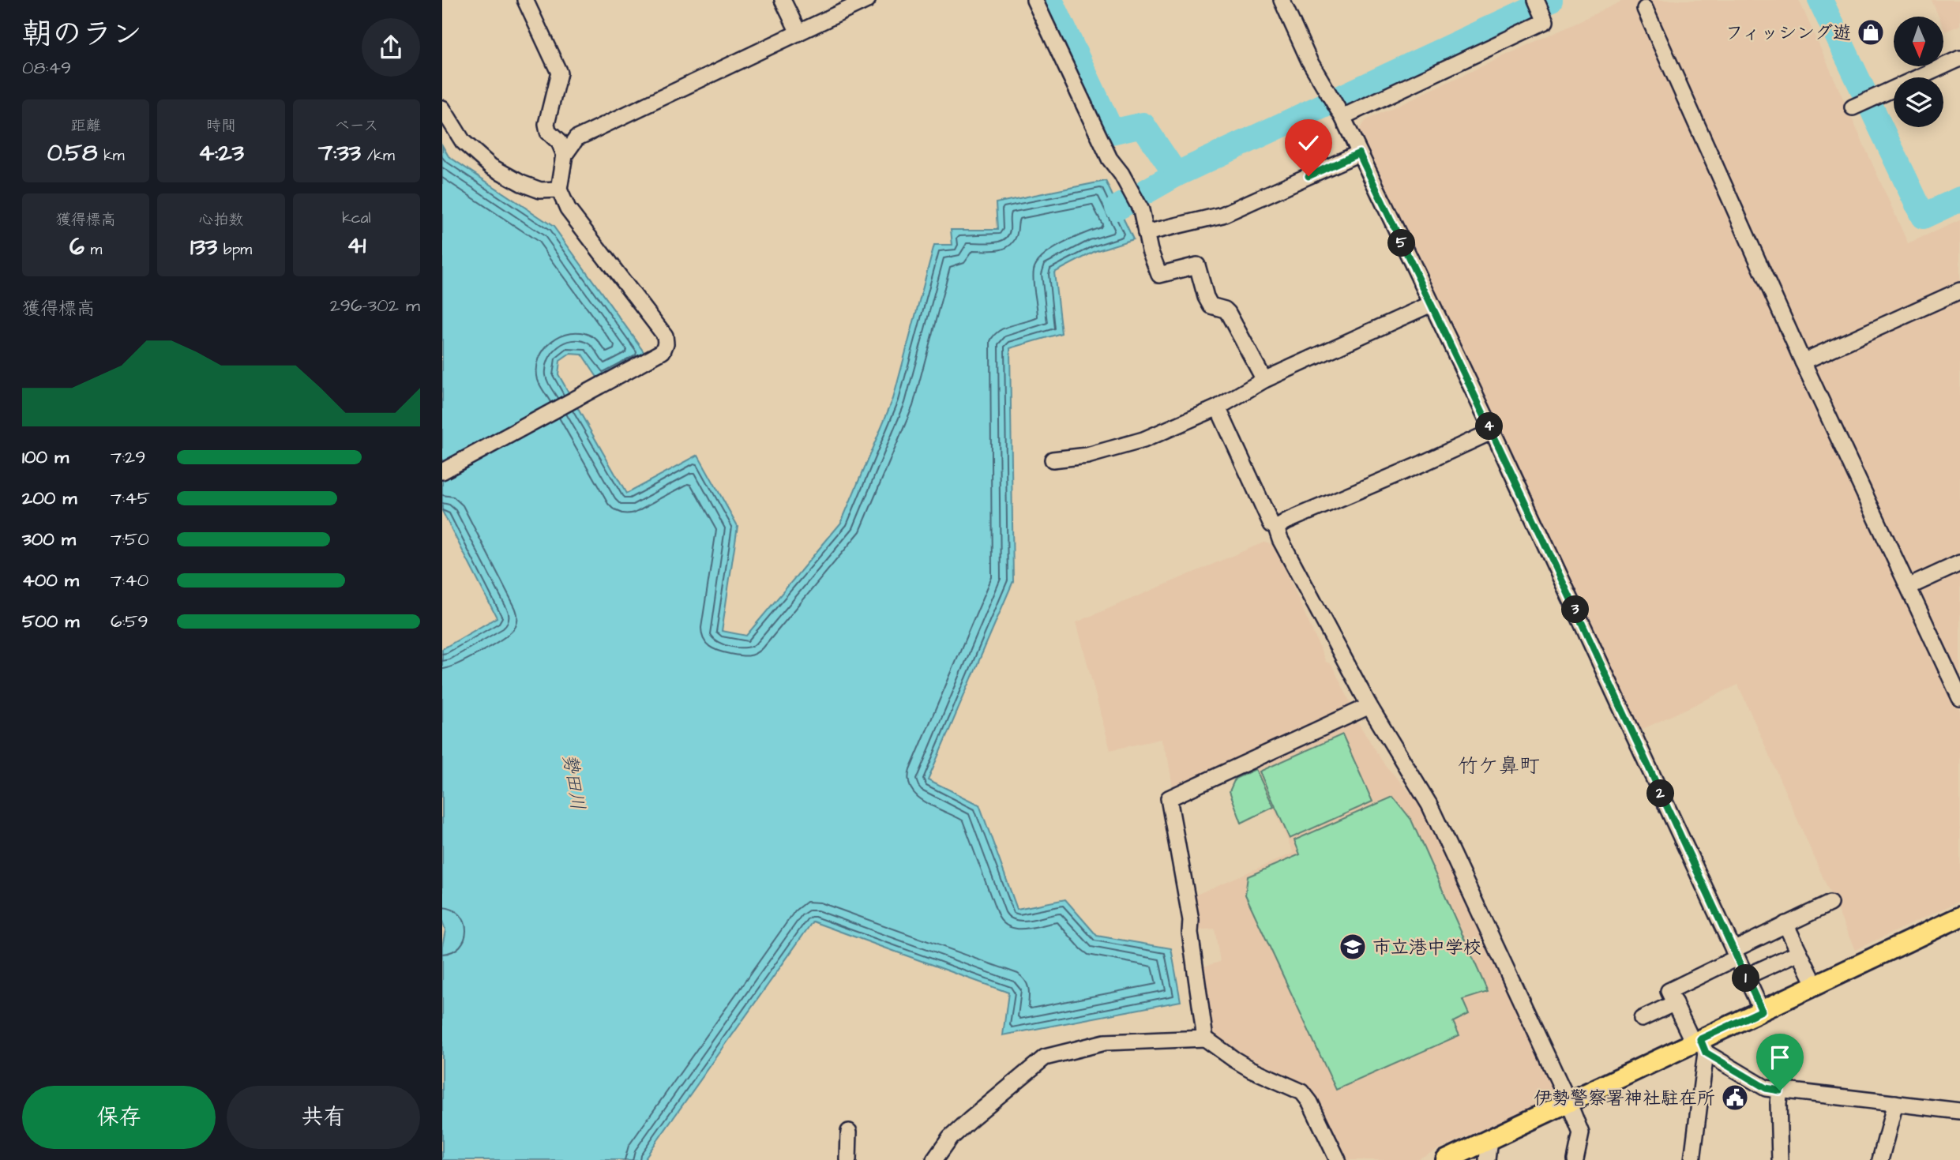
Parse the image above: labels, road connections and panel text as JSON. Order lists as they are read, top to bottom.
{
  "districts": ["竹ケ鼻町"],
  "water": ["勢田川"],
  "places": {
    "shop": ["フィッシング遊"],
    "school or university": ["市立港中学校"],
    "public building": ["伊勢警察署神社駐在所"]
  },
  "north": "bottom",
  "page": {
    "heading": ["朝のラン", "08:49"],
    "stats": [
      ["距離", "0.58 km"],
      ["時間", "4:23"],
      ["ペース", "7:33 /km"],
      ["獲得標高", "6 m"],
      ["心拍数", "133 bpm"],
      ["kcal", "41"]
    ],
    "pins": [
      "5",
      "4",
      "3",
      "2",
      "1"
    ],
    "chart": ["獲得標高", "296–302 m"],
    "list": [
      {
        "name": "100 m",
        "note": "7:29"
      },
      {
        "name": "200 m",
        "note": "7:45"
      },
      {
        "name": "300 m",
        "note": "7:50"
      },
      {
        "name": "400 m",
        "note": "7:40"
      },
      {
        "name": "500 m",
        "note": "6:59"
      }
    ],
    "buttons": ["保存", "共有"]
  }
}
